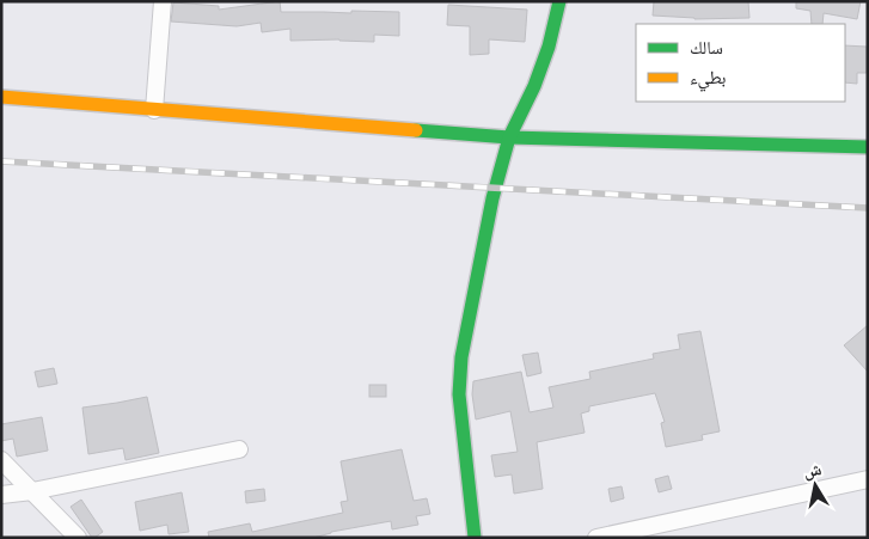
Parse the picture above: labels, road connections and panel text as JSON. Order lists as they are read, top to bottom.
{
  "legend": ["سالك", "بطيء"],
  "north": "top"
}
